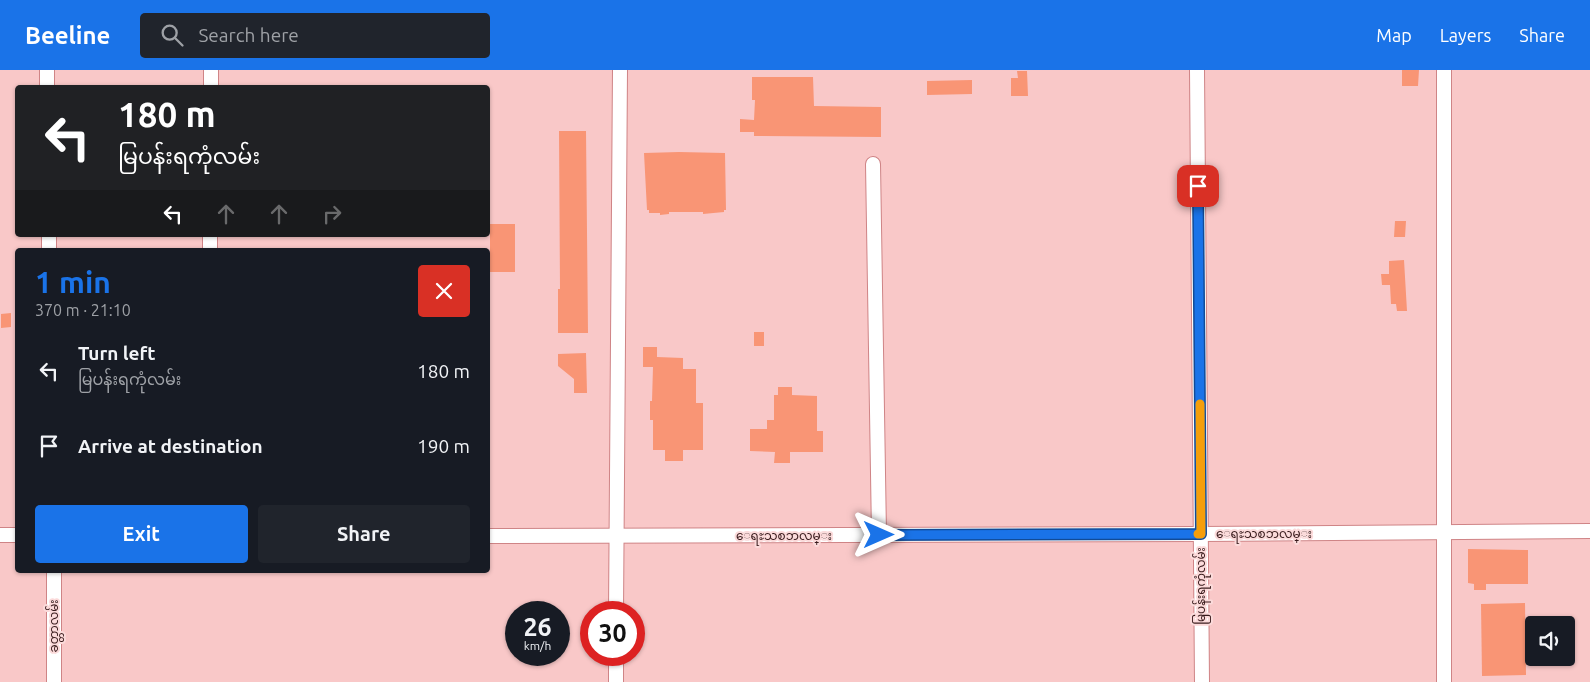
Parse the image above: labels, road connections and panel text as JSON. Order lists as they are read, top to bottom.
{
  "streets": {
    "street": ["ေရႊသစၥာလမ္း", "မြပန်းရကုံလမ်း", "ခတ္တာလမ်း"]
  },
  "crossings": [
    ["ေရႊသစၥာလမ္း", "မြပန်းရကုံလမ်း"]
  ],
  "page": {
    "header": "Beeline",
    "search": "Search here",
    "nav": ["Map", "Layers", "Share"],
    "turn": ["180 m", "မြပန်းရကုံလမ်း"],
    "heading": ["1 min", "370 m · 21:10"],
    "list": [
      {
        "name": "Turn left",
        "note": "မြပန်းရကုံလမ်း",
        "value": "180 m"
      },
      {
        "name": "Arrive at destination",
        "value": "190 m"
      }
    ],
    "buttons": ["Exit", "Share"],
    "speed": "26 km/h",
    "limit": "30"
  }
}
